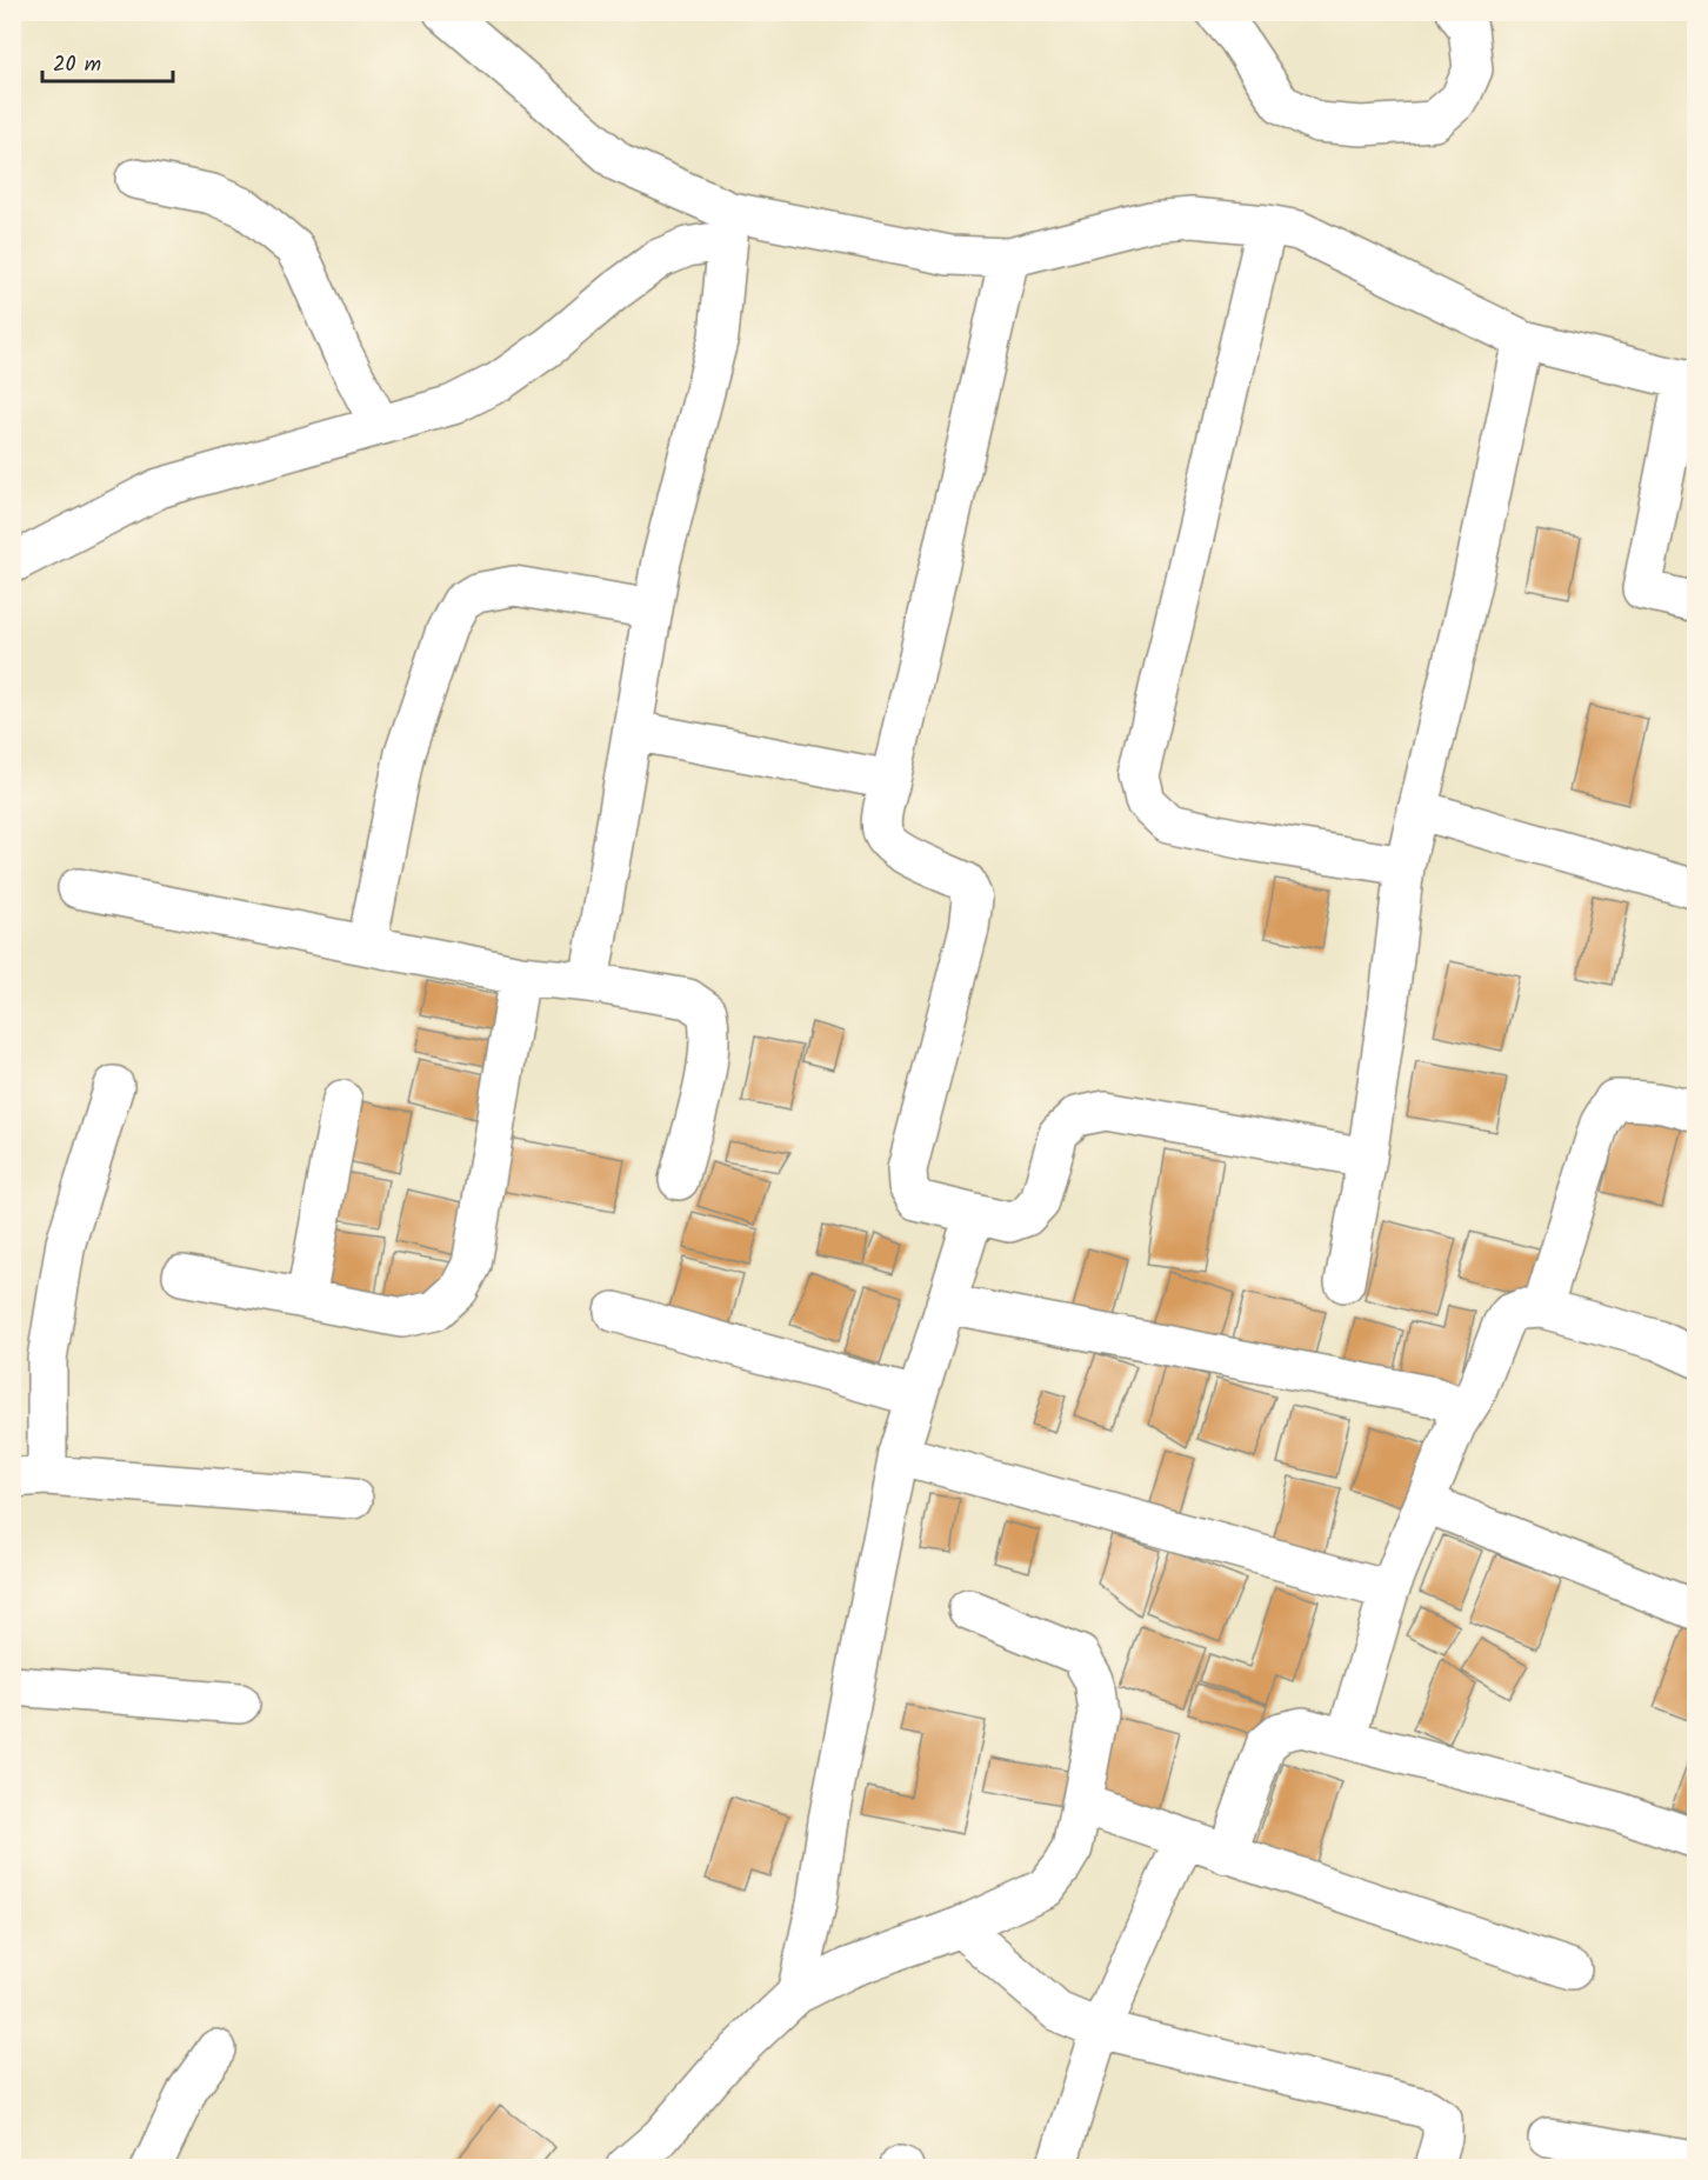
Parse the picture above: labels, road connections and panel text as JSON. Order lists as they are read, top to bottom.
{
  "scale_bar": "20 m"
}
